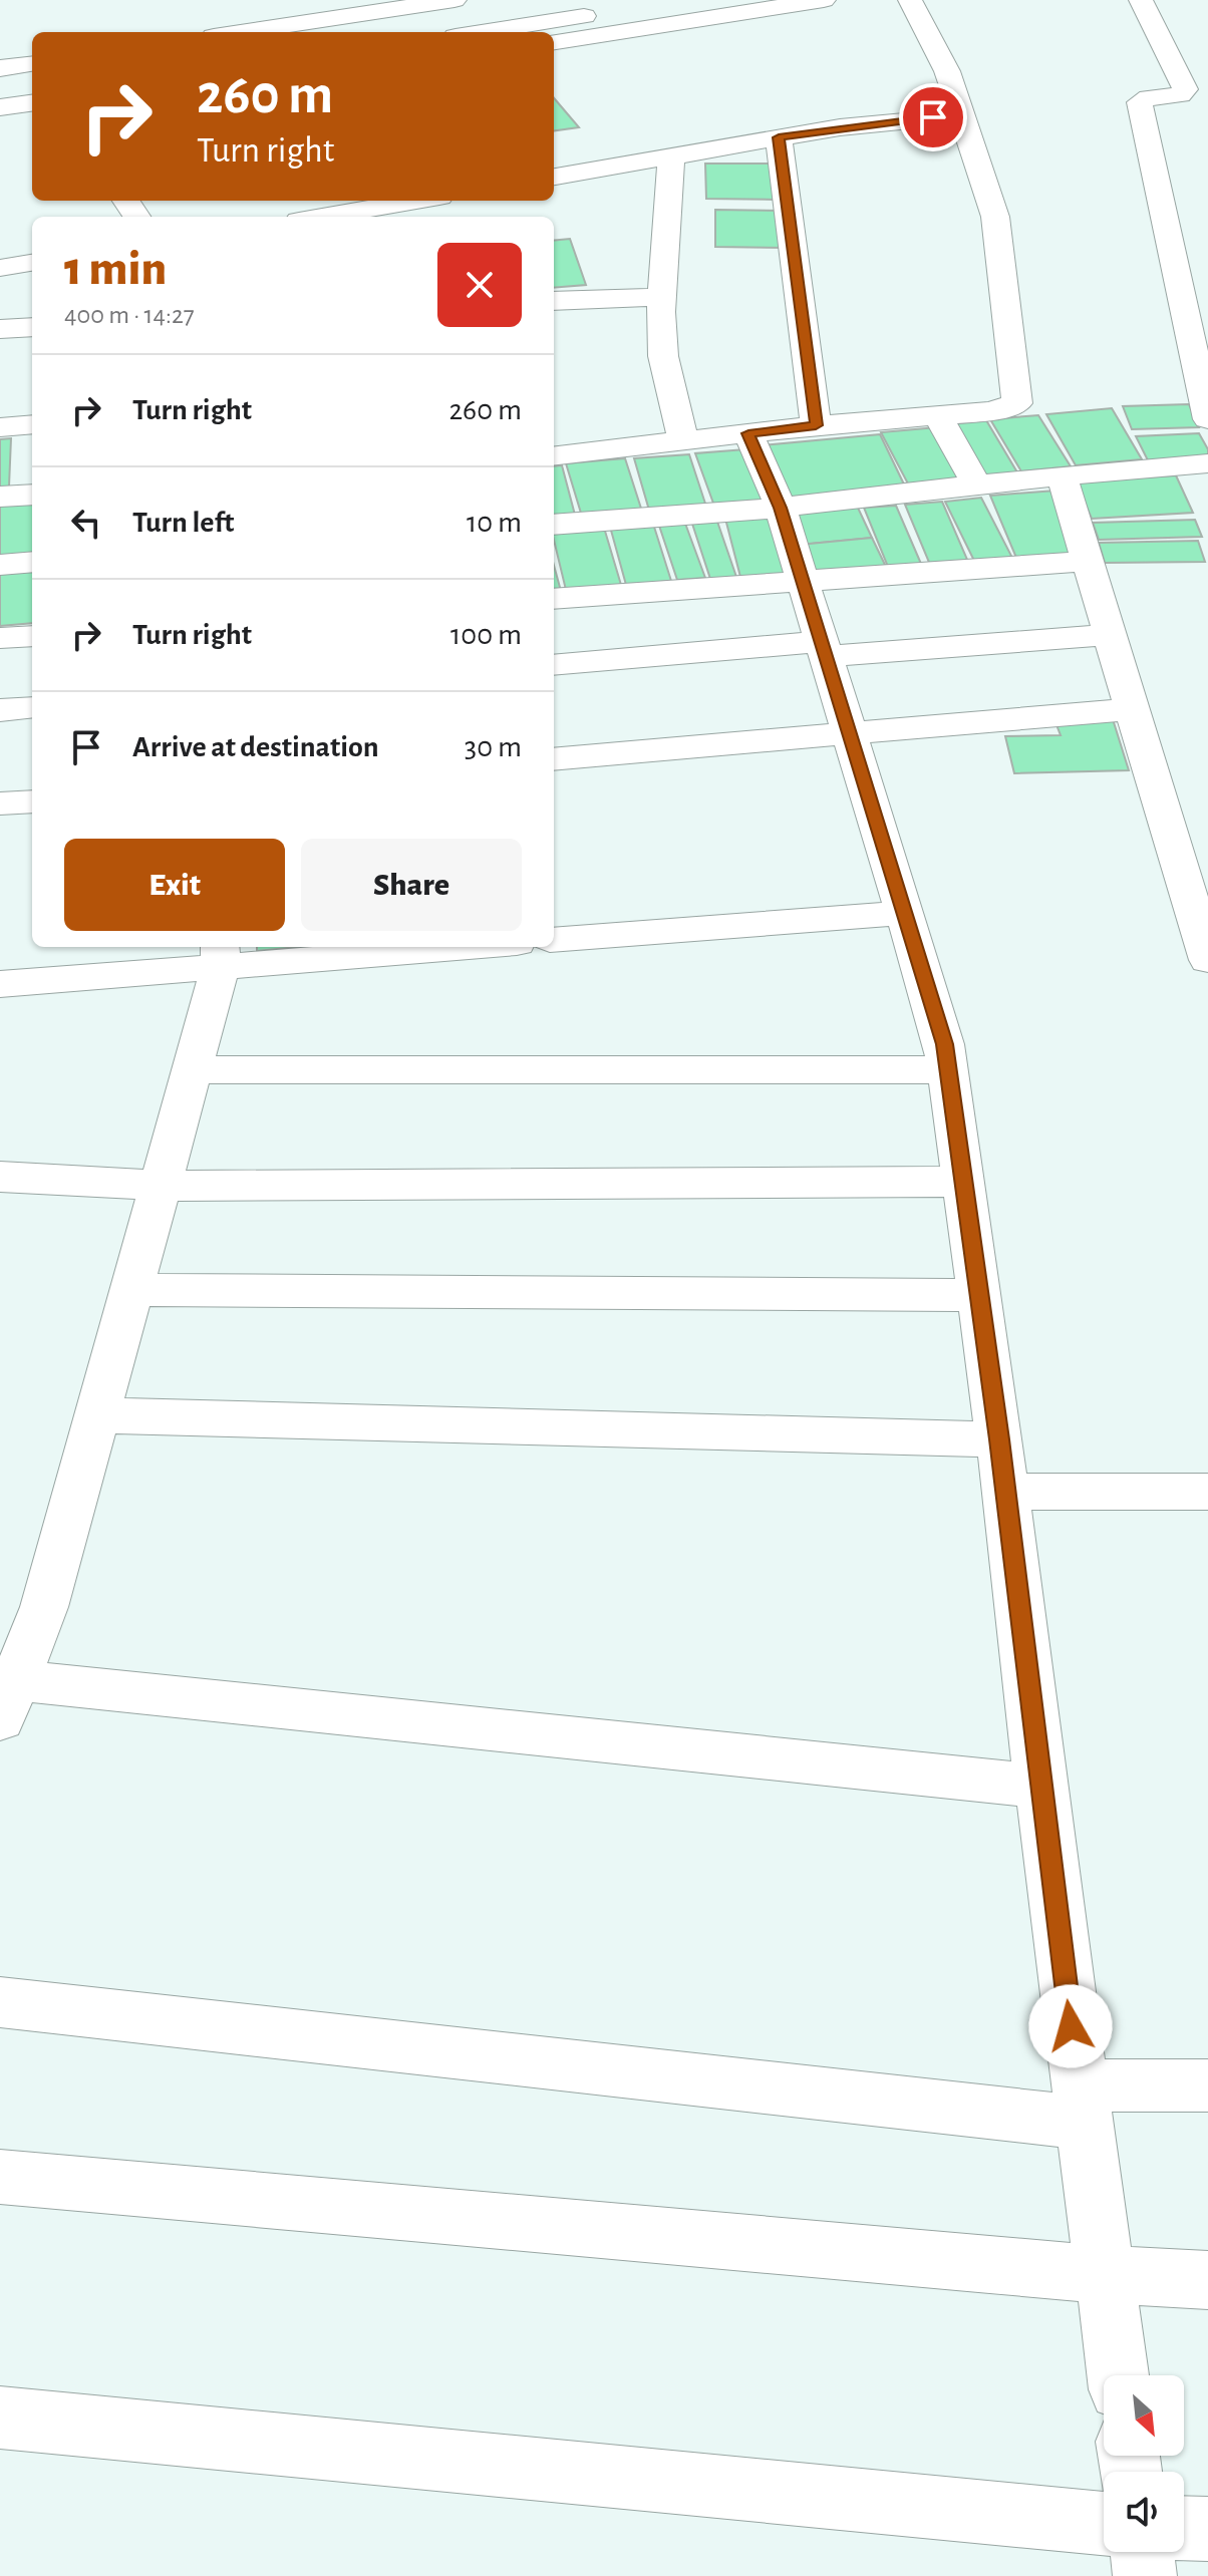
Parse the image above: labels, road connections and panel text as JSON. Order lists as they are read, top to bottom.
{
  "north": "bottom right",
  "page": {
    "turn": ["260 m", "Turn right"],
    "heading": ["1 min", "400 m · 14:27"],
    "list": [
      {
        "name": "Turn right",
        "value": "260 m"
      },
      {
        "name": "Turn left",
        "value": "10 m"
      },
      {
        "name": "Turn right",
        "value": "100 m"
      },
      {
        "name": "Arrive at destination",
        "value": "30 m"
      }
    ],
    "buttons": ["Exit", "Share"]
  }
}
